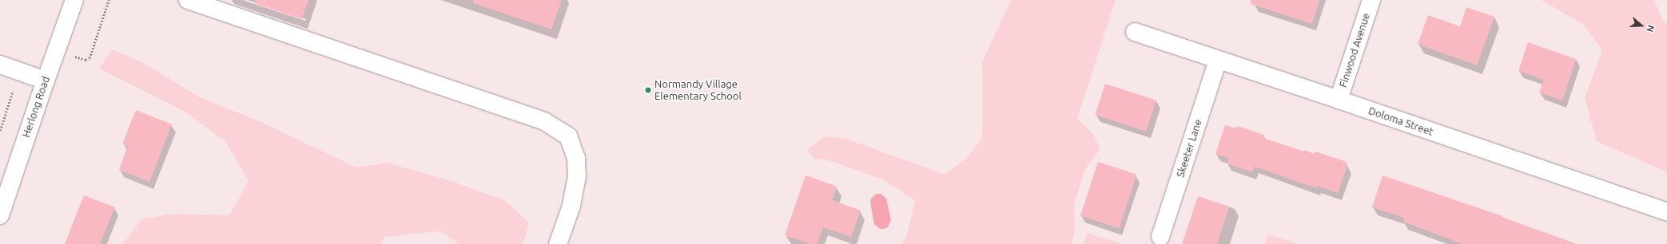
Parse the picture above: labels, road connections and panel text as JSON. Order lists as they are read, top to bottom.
{
  "streets": {
    "street": [
      "Finwood Avenue",
      "Herlong Road",
      "Doloma Street",
      "Skeeter Lane"
    ]
  },
  "crossings": [
    ["Finwood Avenue", "Doloma Street"],
    ["Doloma Street", "Skeeter Lane"]
  ],
  "places": ["Normandy Village Elementary School"],
  "north": "right"
}
